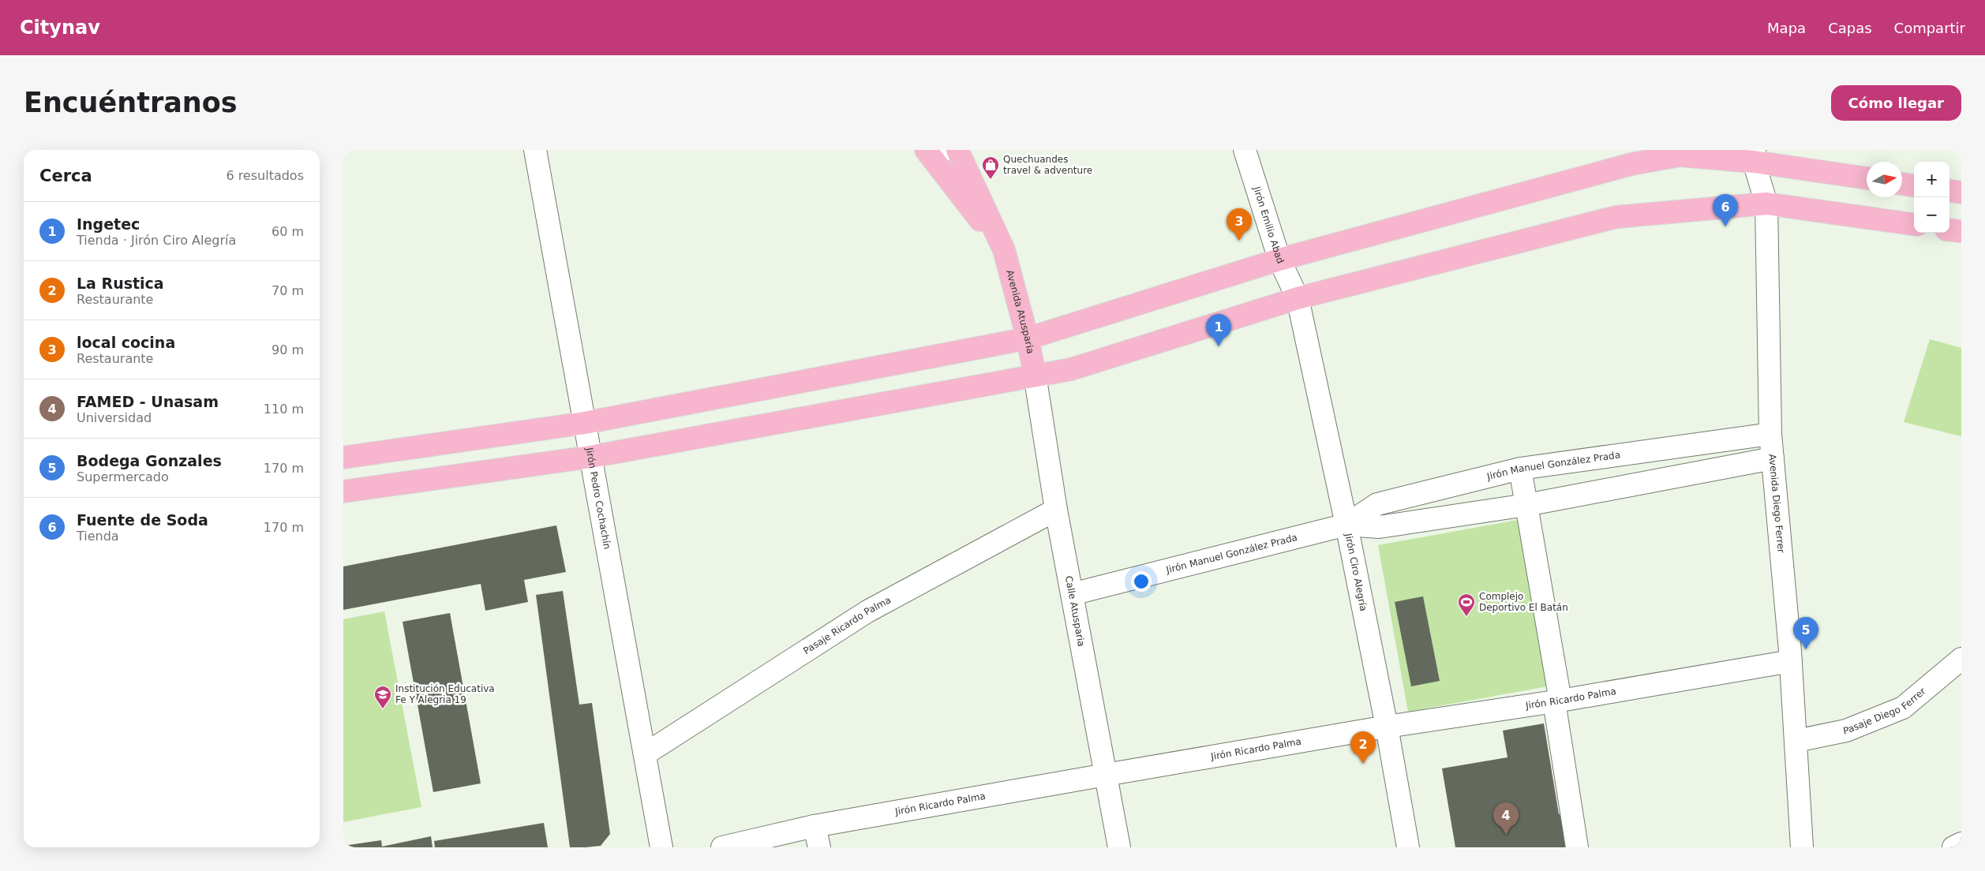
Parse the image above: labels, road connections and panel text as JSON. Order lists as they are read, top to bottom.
{
  "streets": {
    "main road": ["Avenida Atusparia"],
    "street": [
      "Jirón Emilio Abad",
      "Jirón Manuel González Prada",
      "Jirón Pedro Cochachín",
      "Avenida Diego Ferrer",
      "Jirón Ciro Alegría",
      "Calle Atusparia",
      "Pasaje Ricardo Palma",
      "Jirón Ricardo Palma",
      "Pasaje Diego Ferrer"
    ]
  },
  "crossings": [
    ["Jirón Emilio Abad", "Jirón Ciro Alegría"],
    ["Avenida Atusparia", "Calle Atusparia"],
    ["Jirón Manuel González Prada", "Avenida Diego Ferrer"],
    ["Jirón Manuel González Prada", "Jirón Ciro Alegría"],
    ["Jirón Manuel González Prada", "Calle Atusparia"],
    ["Jirón Pedro Cochachín", "Pasaje Ricardo Palma"],
    ["Avenida Diego Ferrer", "Jirón Ricardo Palma"],
    ["Avenida Diego Ferrer", "Pasaje Diego Ferrer"],
    ["Jirón Ciro Alegría", "Jirón Ricardo Palma"],
    ["Calle Atusparia", "Pasaje Ricardo Palma"],
    ["Calle Atusparia", "Jirón Ricardo Palma"]
  ],
  "places": {
    "shop": ["Quechuandes travel & adventure"],
    "sports": ["Complejo Deportivo El Batán"],
    "school or university": ["Institución Educativa Fe Y Alegria 19"]
  },
  "north": "right",
  "page": {
    "header": "Citynav",
    "nav": ["Mapa", "Capas", "Compartir"],
    "buttons": "Cómo llegar",
    "title": "Encuéntranos",
    "heading": ["Cerca", "6 resultados"],
    "map_buttons": ["+", "−"],
    "pins": [
      "6",
      "3",
      "1",
      "5",
      "2",
      "4"
    ],
    "list": [
      {
        "mark": "1",
        "name": "Ingetec",
        "note": "Tienda · Jirón Ciro Alegría",
        "value": "60 m"
      },
      {
        "mark": "2",
        "name": "La Rustica",
        "note": "Restaurante",
        "value": "70 m"
      },
      {
        "mark": "3",
        "name": "local cocina",
        "note": "Restaurante",
        "value": "90 m"
      },
      {
        "mark": "4",
        "name": "FAMED - Unasam",
        "note": "Universidad",
        "value": "110 m"
      },
      {
        "mark": "5",
        "name": "Bodega Gonzales",
        "note": "Supermercado",
        "value": "170 m"
      },
      {
        "mark": "6",
        "name": "Fuente de Soda",
        "note": "Tienda",
        "value": "170 m"
      }
    ]
  }
}
